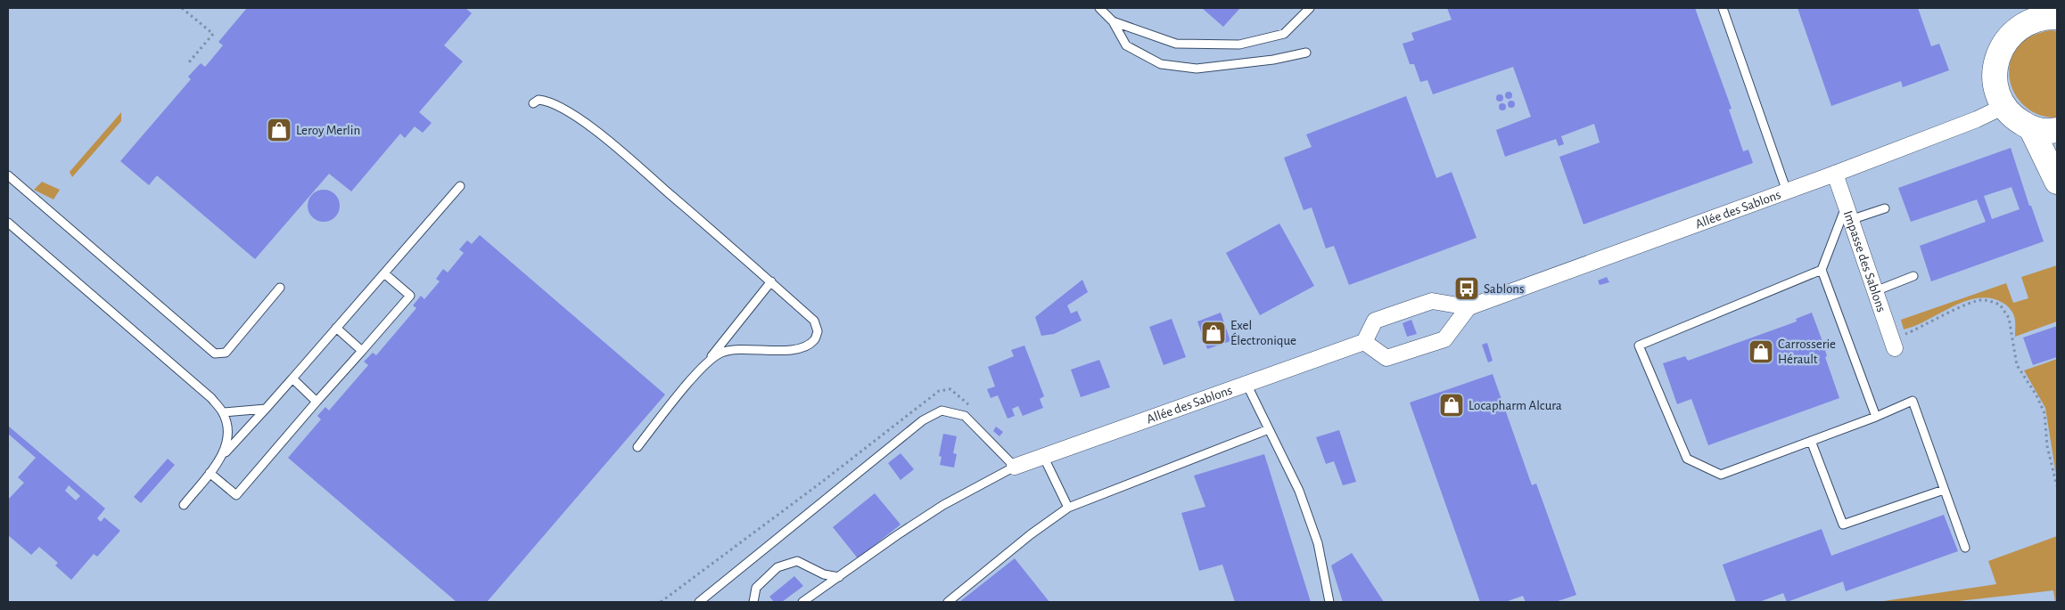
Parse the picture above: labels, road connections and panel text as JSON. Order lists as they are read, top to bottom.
{
  "streets": {
    "street": ["Allée des Sablons", "Impasse des Sablons"]
  },
  "crossings": [
    ["Allée des Sablons", "Impasse des Sablons"]
  ],
  "places": {
    "shop": [
      "Leroy Merlin",
      "Exel Électronique",
      "Carrosserie Hérault",
      "Locapharm Alcura"
    ],
    "bus stop": ["Sablons"]
  }
}
